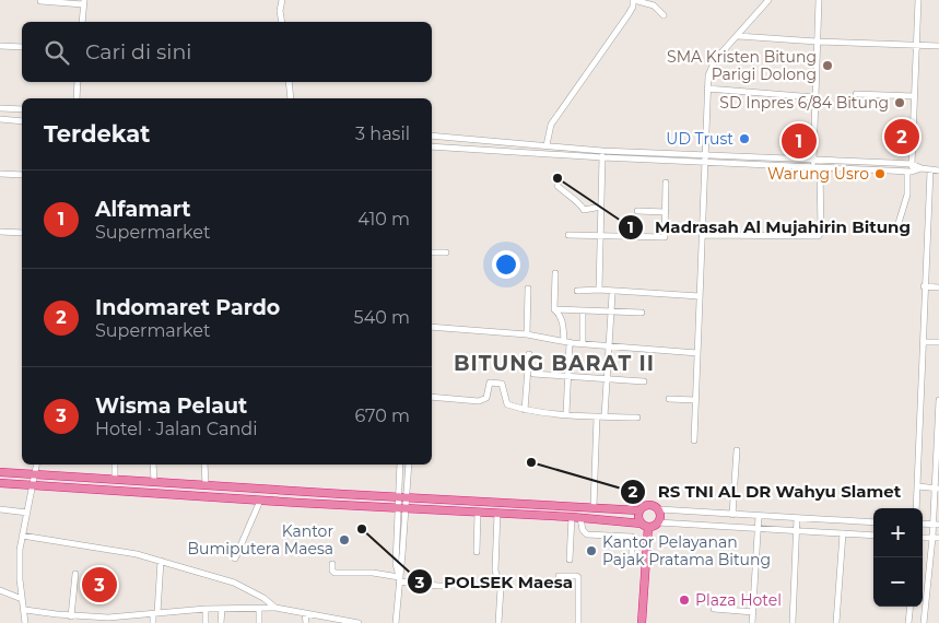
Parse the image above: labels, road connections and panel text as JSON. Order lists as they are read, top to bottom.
{
  "districts": ["BITUNG BARAT II"],
  "places": [
    "SMA Kristen Bitung Parigi Dolong",
    "SD Inpres 6/84 Bitung",
    "UD Trust",
    "Warung Usro",
    "Madrasah Al Mujahirin Bitung",
    "RS TNI AL DR Wahyu Slamet",
    "POLSEK Maesa",
    "Kantor Bumiputera Maesa",
    "Kantor Pelayanan Pajak Pratama Bitung",
    "Plaza Hotel"
  ],
  "page": {
    "search": "Cari di sini",
    "heading": ["Terdekat", "3 hasil"],
    "pins": ["2", "1", "3"],
    "list": [
      {
        "mark": "1",
        "name": "Alfamart",
        "note": "Supermarket",
        "value": "410 m"
      },
      {
        "mark": "2",
        "name": "Indomaret Pardo",
        "note": "Supermarket",
        "value": "540 m"
      },
      {
        "mark": "3",
        "name": "Wisma Pelaut",
        "note": "Hotel · Jalan Candi",
        "value": "670 m"
      }
    ],
    "map_buttons": ["+", "−"]
  }
}
